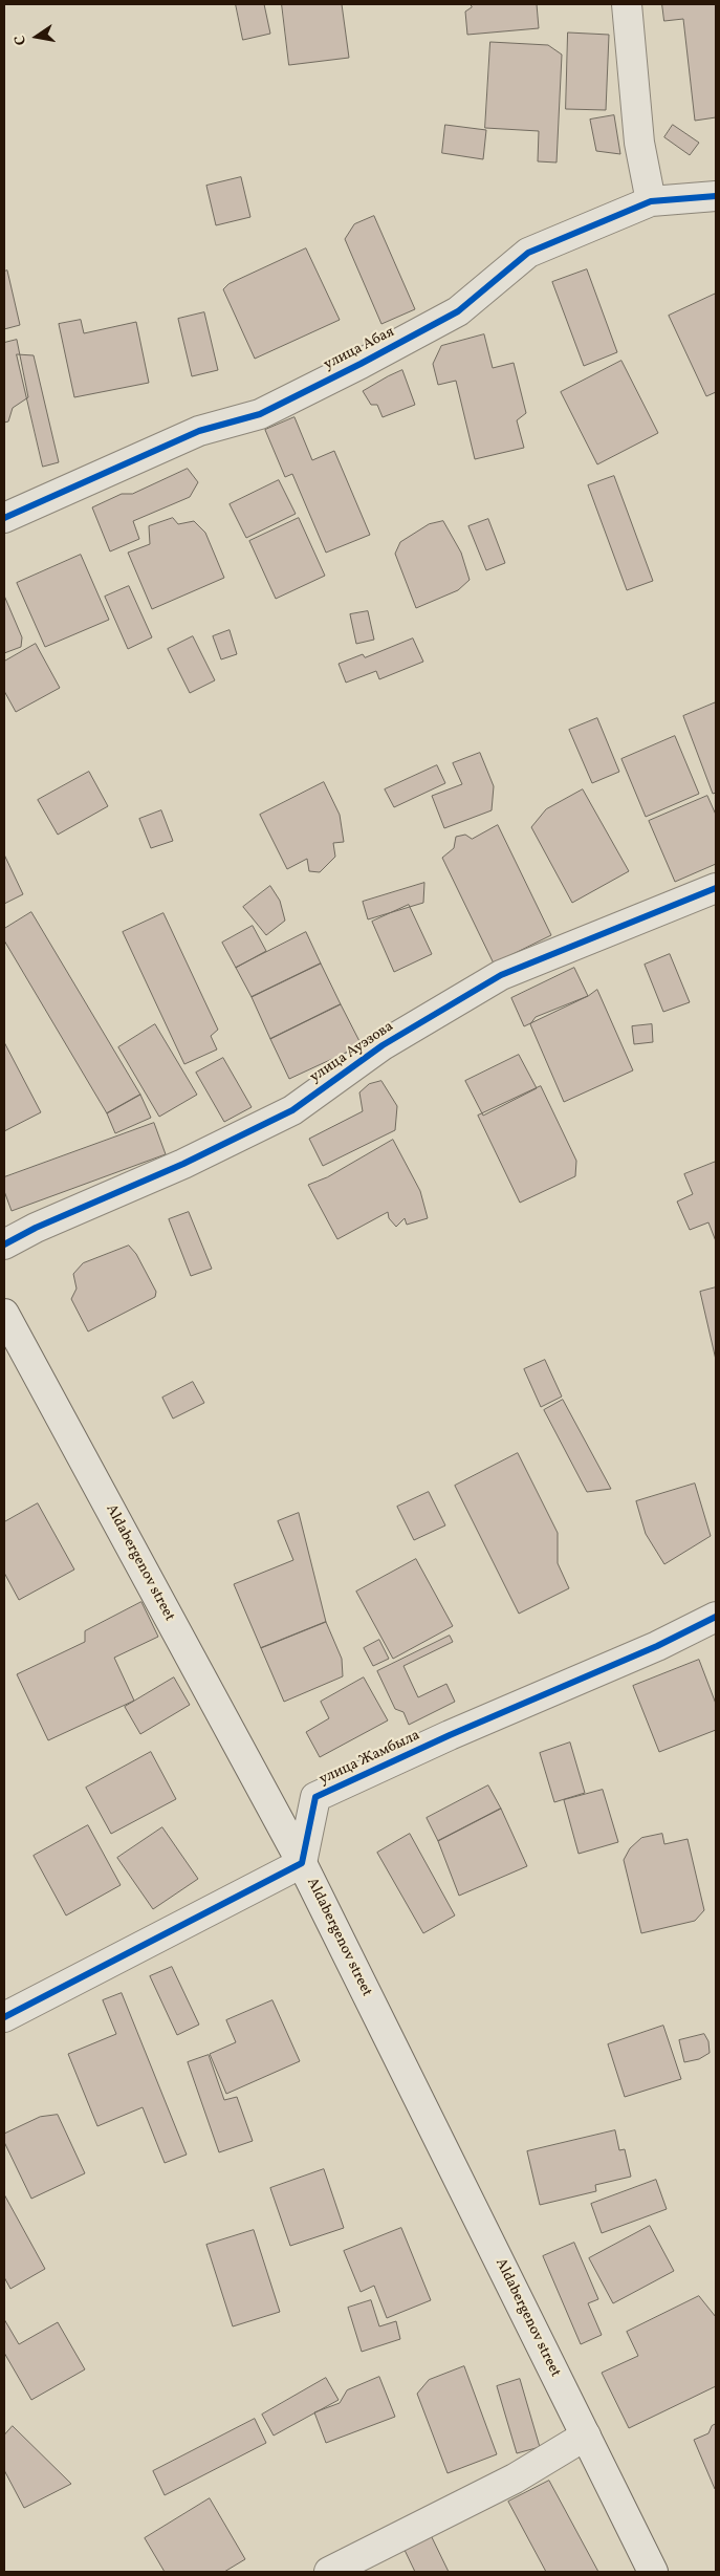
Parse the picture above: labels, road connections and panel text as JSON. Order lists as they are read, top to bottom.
{
  "streets": {
    "street": [
      "улица Абая",
      "улица Ауэзова",
      "Aldabergenov street",
      "улица Жамбыла"
    ]
  },
  "crossings": [
    ["Aldabergenov street", "улица Жамбыла"]
  ],
  "north": "left"
}
